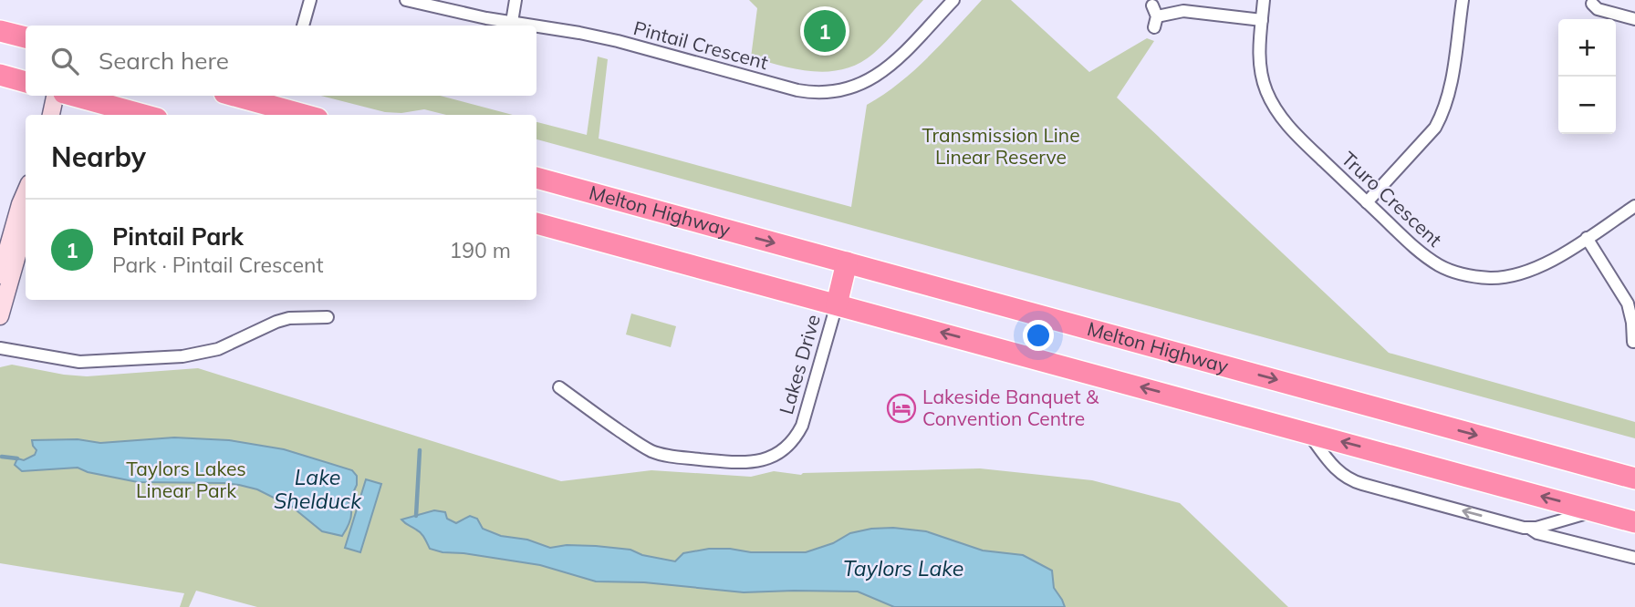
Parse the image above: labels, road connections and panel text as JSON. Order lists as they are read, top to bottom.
{
  "streets": {
    "highway": ["Melton Highway"],
    "street": ["Pintail Crescent", "Truro Crescent", "Lakes Drive"]
  },
  "water": ["Lake Shelduck", "Taylors Lake"],
  "parks": ["Transmission Line Linear Reserve", "Taylors Lakes Linear Park"],
  "places": {
    "hotel": ["Lakeside Banquet & Convention Centre"]
  },
  "page": {
    "pins": "1",
    "map_buttons": ["+", "−"],
    "search": "Search here",
    "heading": "Nearby",
    "list": [
      {
        "mark": "1",
        "name": "Pintail Park",
        "note": "Park · Pintail Crescent",
        "value": "190 m"
      }
    ]
  }
}
